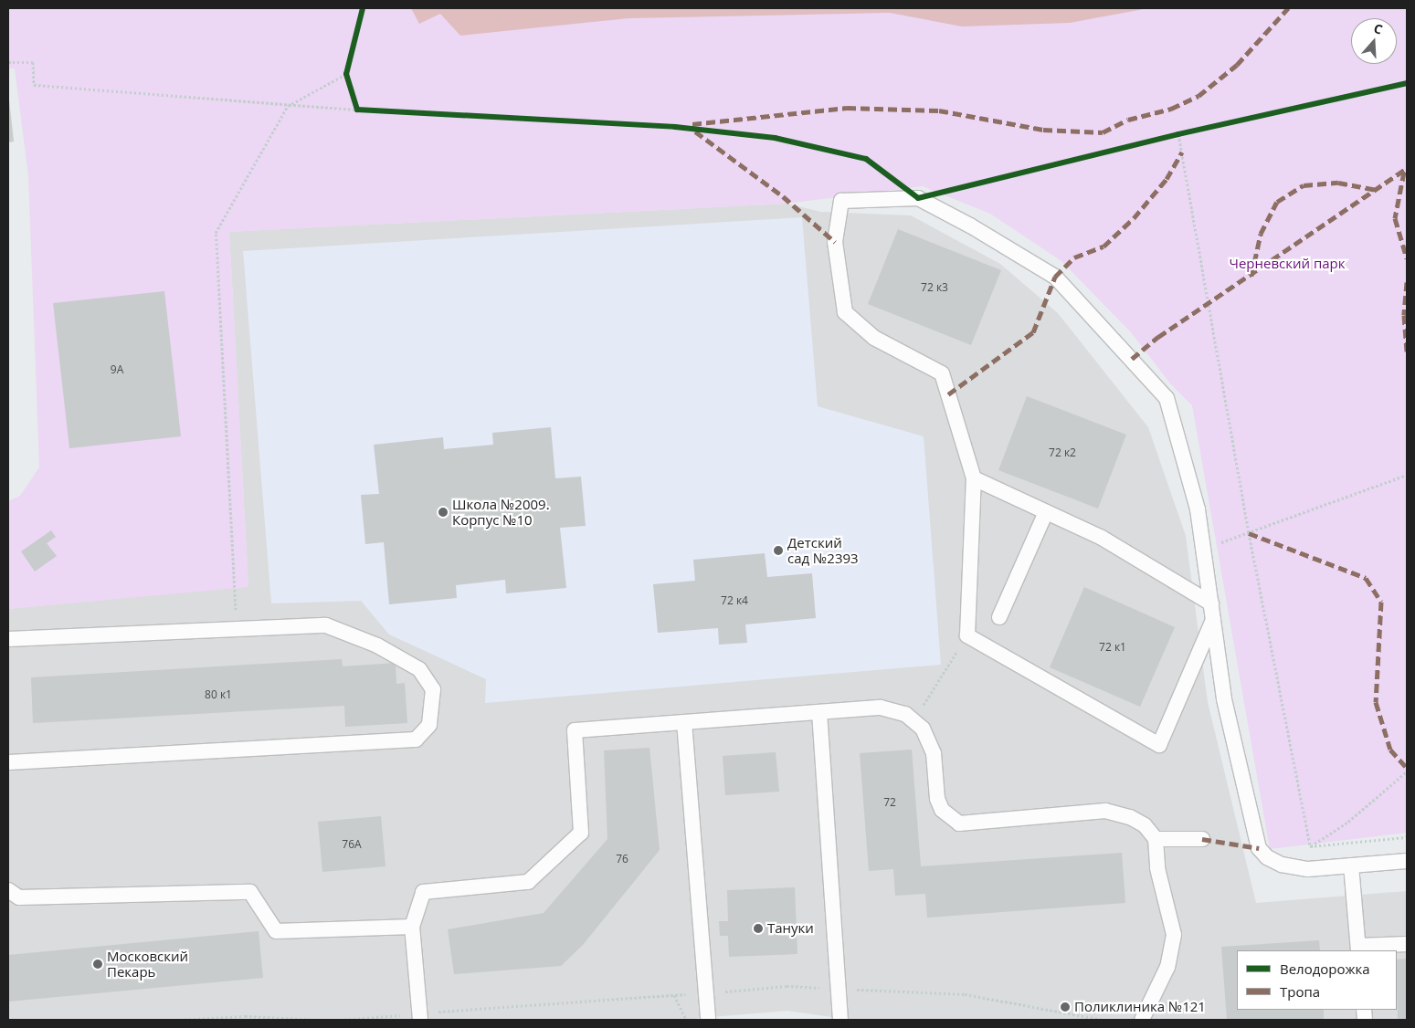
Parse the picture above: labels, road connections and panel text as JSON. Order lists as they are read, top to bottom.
{
  "parks": ["Черневский парк"],
  "places": [
    "Школа №2009. Корпус №10",
    "Детский сад №2393",
    "Тануки",
    "Московский Пекарь",
    "Поликлиника №121"
  ],
  "house_numbers": [
    "72 к3",
    "9А",
    "72 к2",
    "72 к4",
    "72 к1",
    "80 к1",
    "72",
    "76А",
    "76"
  ],
  "legend": ["Велодорожка", "Тропа"],
  "north": "top"
}
